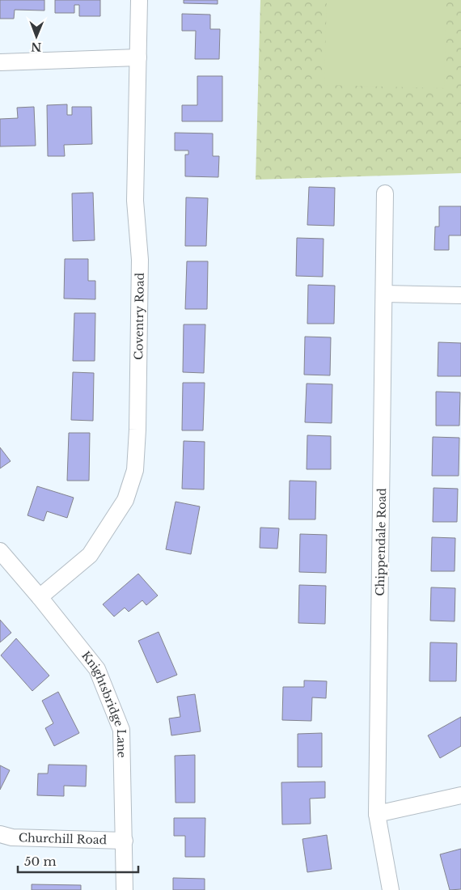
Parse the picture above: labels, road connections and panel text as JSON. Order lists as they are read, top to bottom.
{
  "streets": {
    "street": [
      "Coventry Road",
      "Chippendale Road",
      "Knightsbridge Lane",
      "Churchill Road"
    ]
  },
  "crossings": [
    ["Coventry Road", "Knightsbridge Lane"],
    ["Knightsbridge Lane", "Churchill Road"]
  ],
  "scale_bar": "50 m",
  "north": "bottom"
}
